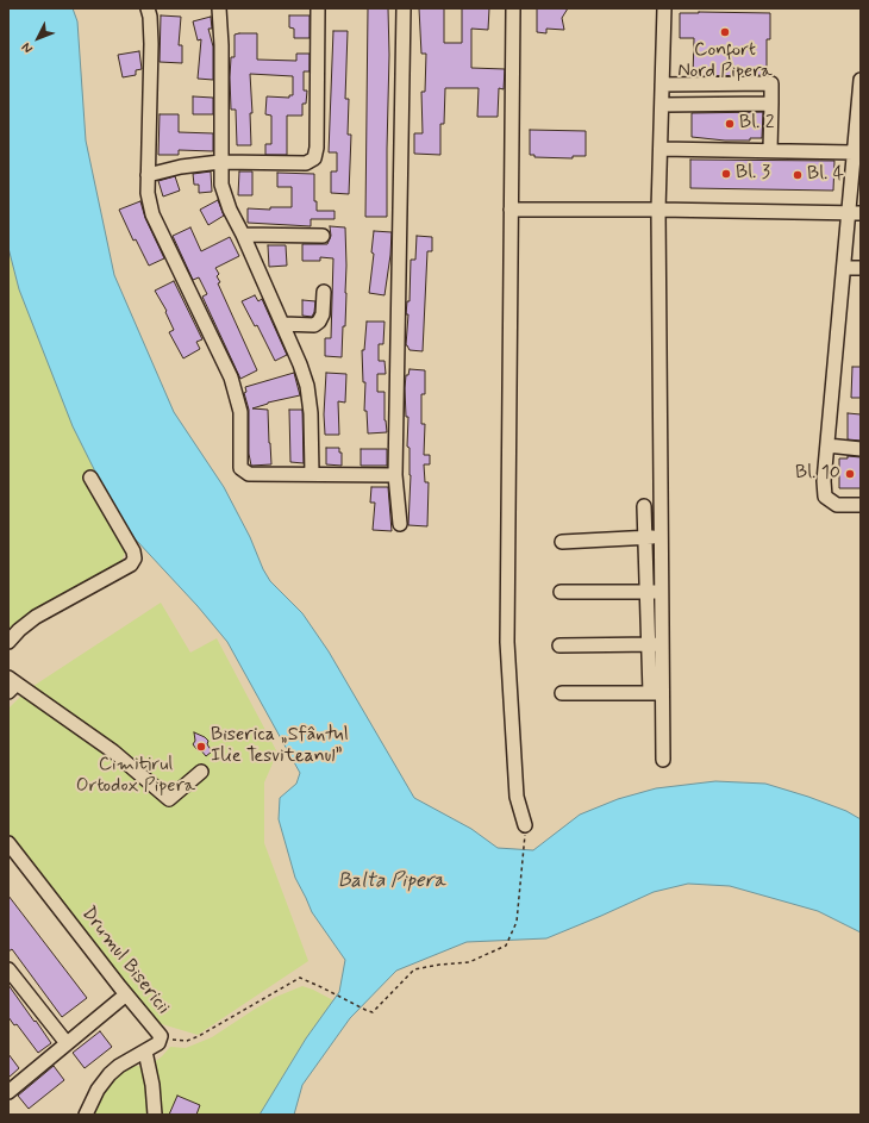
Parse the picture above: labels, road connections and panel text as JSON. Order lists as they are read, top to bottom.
{
  "streets": {
    "street": ["Drumul Bisericii"]
  },
  "water": ["Balta Pipera"],
  "parks": ["Cimitirul Ortodox Pipera"],
  "places": [
    "Confort Nord Pipera",
    "Bl. 2",
    "Bl. 3",
    "Bl. 4",
    "Bl. 10",
    "Biserica „Sfântul Ilie Tesviteanul”"
  ],
  "north": "bottom left"
}
